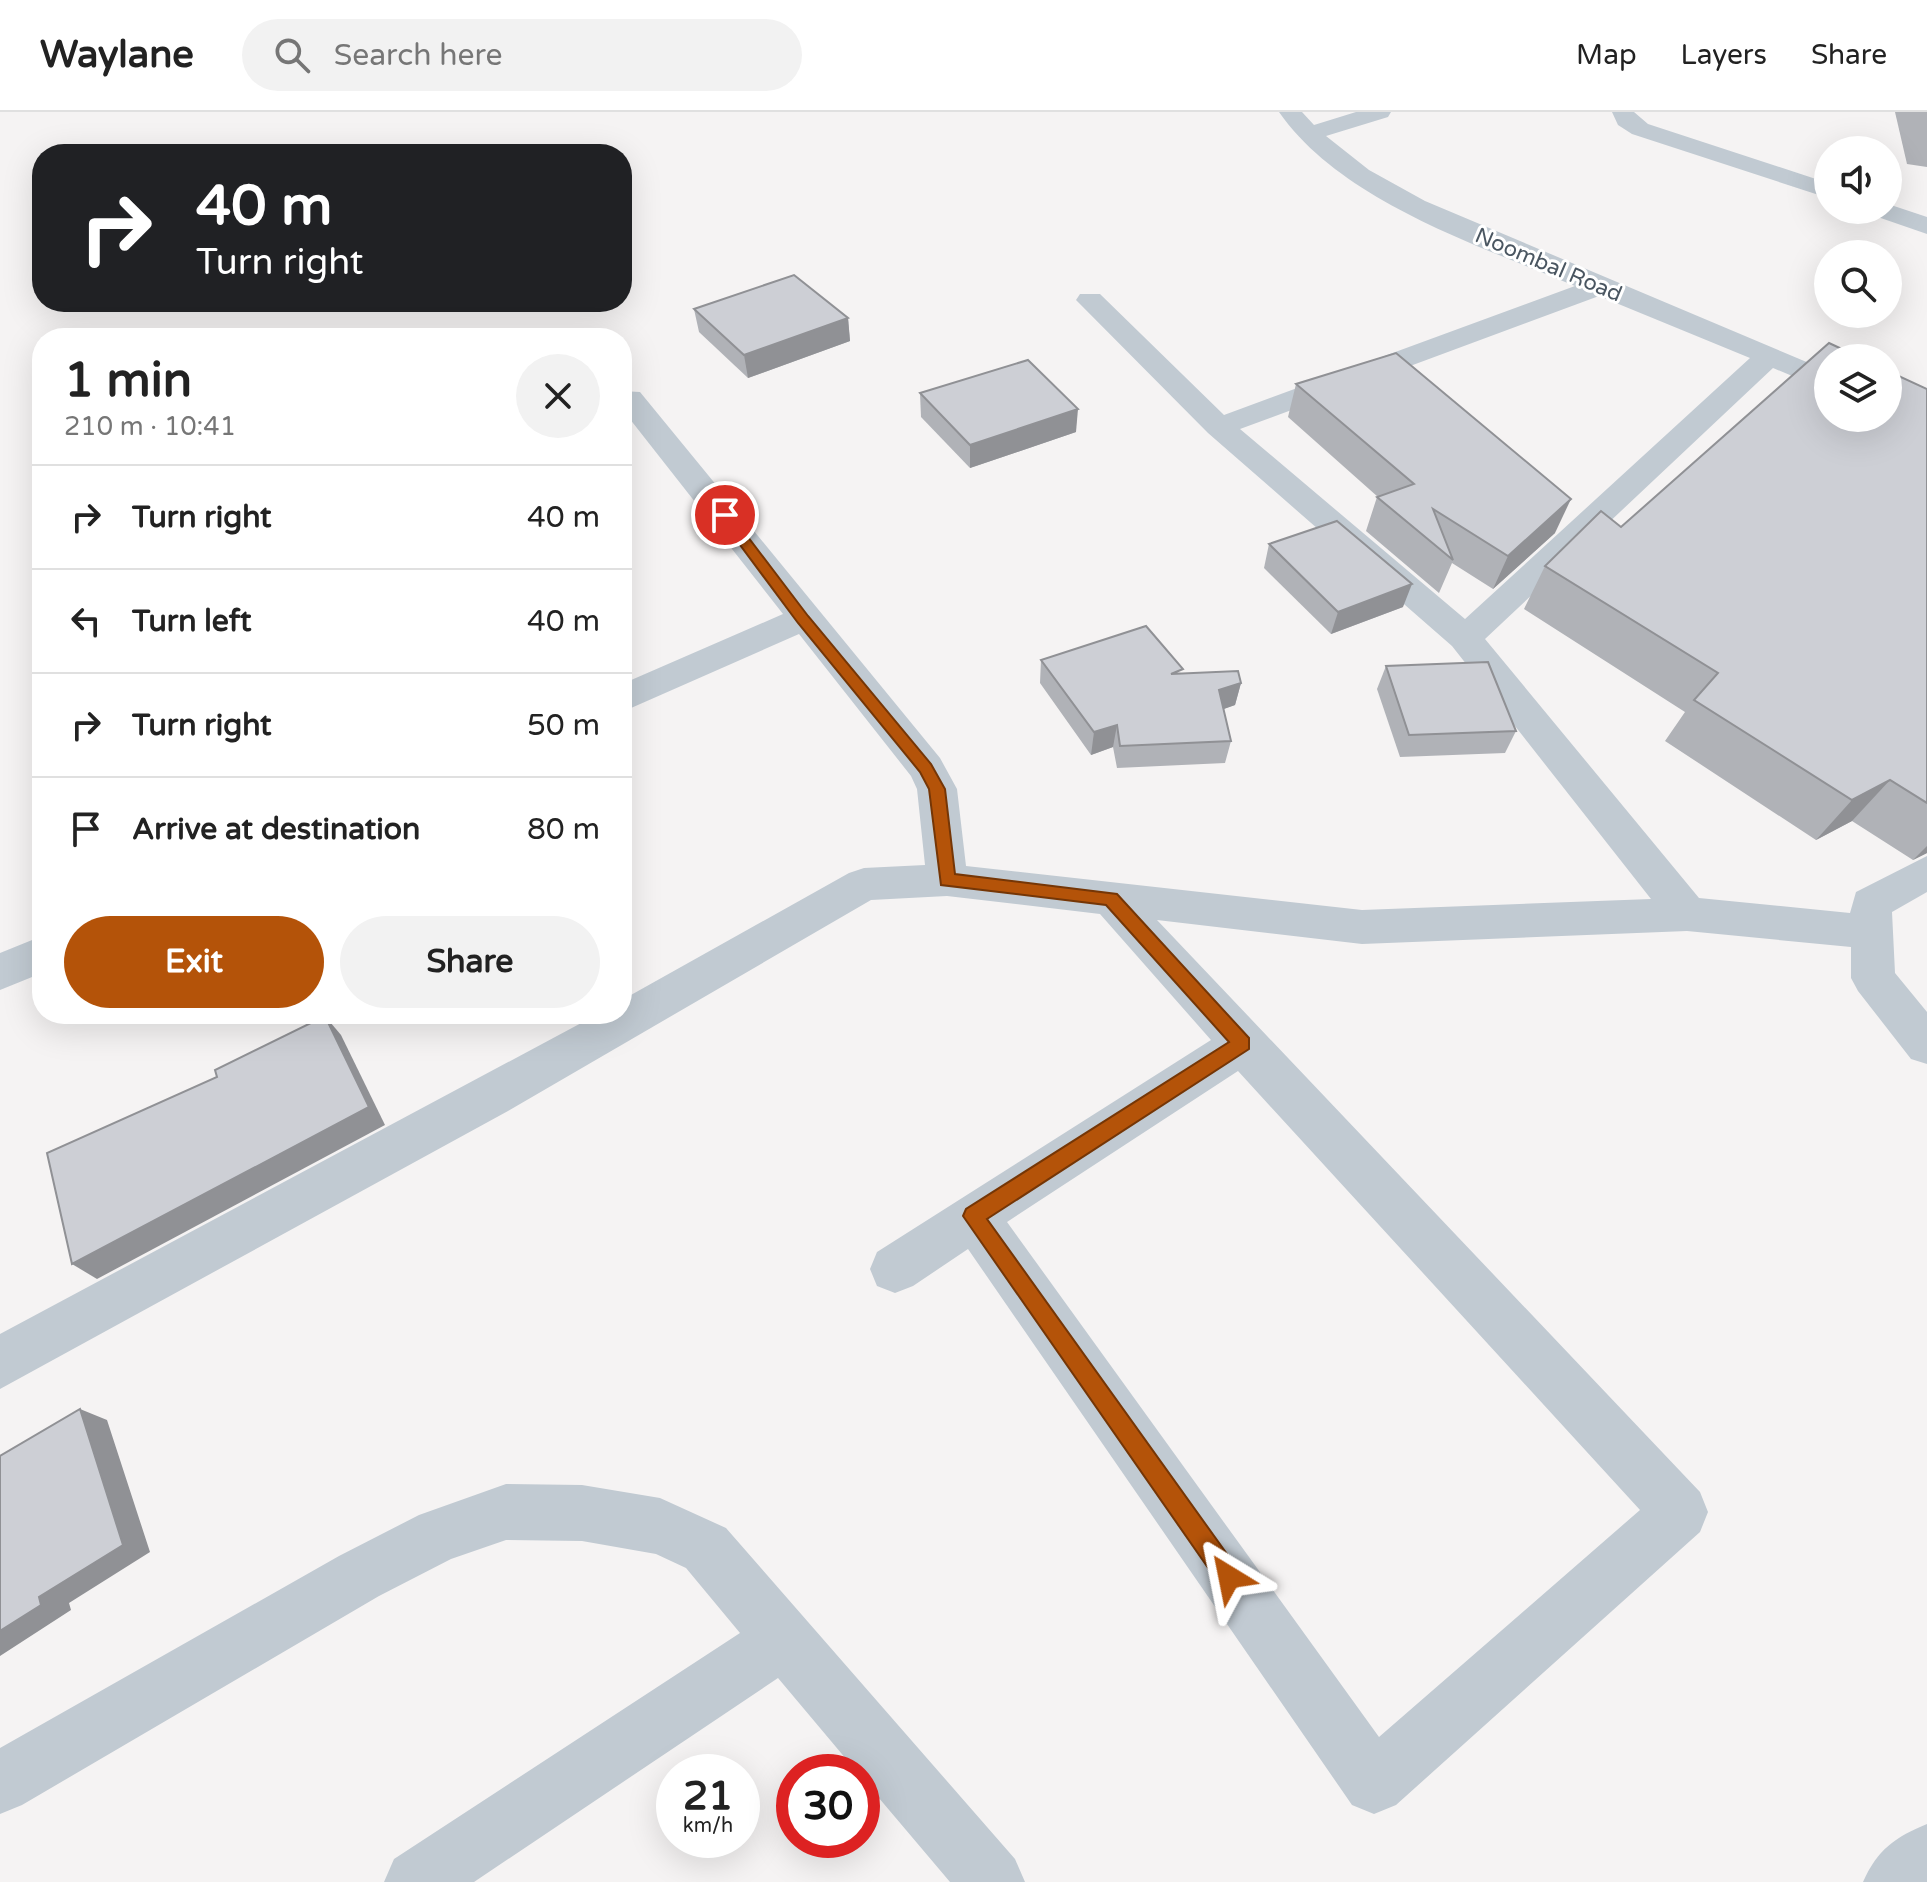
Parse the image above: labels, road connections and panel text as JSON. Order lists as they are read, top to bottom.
{
  "streets": {
    "street": ["Noombal Road"]
  },
  "page": {
    "header": "Waylane",
    "search": "Search here",
    "nav": ["Map", "Layers", "Share"],
    "turn": ["40 m", "Turn right"],
    "heading": ["1 min", "210 m · 10:41"],
    "list": [
      {
        "name": "Turn right",
        "value": "40 m"
      },
      {
        "name": "Turn left",
        "value": "40 m"
      },
      {
        "name": "Turn right",
        "value": "50 m"
      },
      {
        "name": "Arrive at destination",
        "value": "80 m"
      }
    ],
    "buttons": ["Exit", "Share"],
    "speed": "21 km/h",
    "limit": "30"
  }
}
